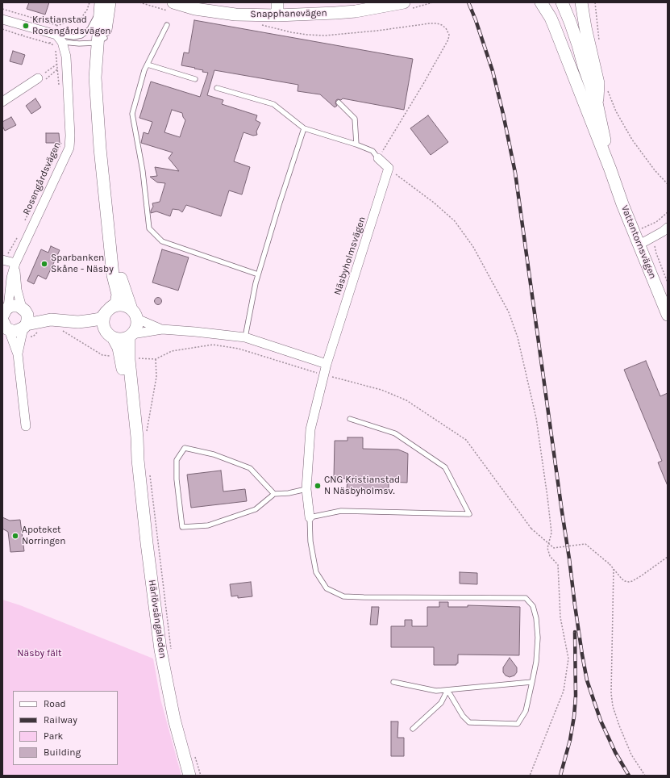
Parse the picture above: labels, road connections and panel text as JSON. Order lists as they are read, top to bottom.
{
  "streets": {
    "main road": ["Snapphanevägen", "Vattentornsvägen", "Härlövsängaleden"],
    "street": ["Rosengårdsvägen", "Näsbyholmsvägen"]
  },
  "parks": ["Näsby fält"],
  "places": [
    "Kristianstad Rosengårdsvägen",
    "Sparbanken Skåne - Näsby",
    "CNG Kristianstad N Näsbyholmsv.",
    "Apoteket Norringen"
  ],
  "legend": [
    "Road",
    "Railway",
    "Park",
    "Building"
  ]
}
